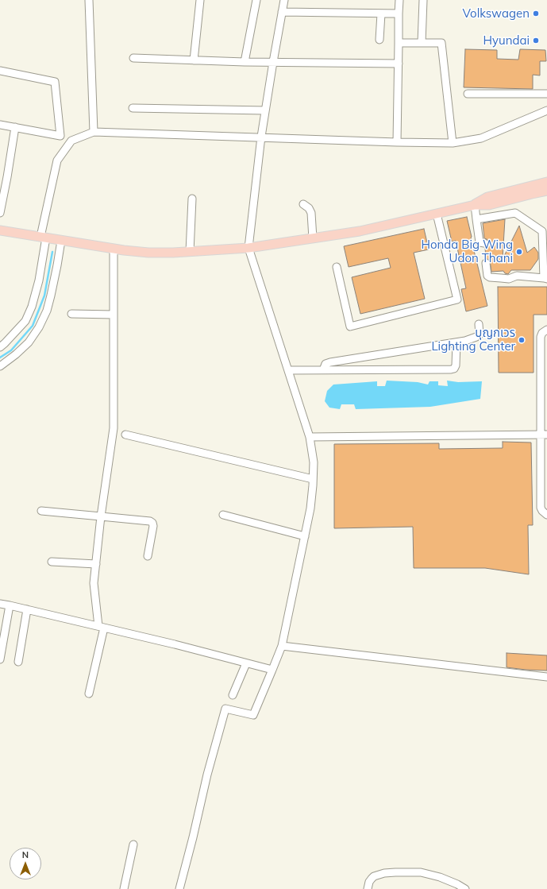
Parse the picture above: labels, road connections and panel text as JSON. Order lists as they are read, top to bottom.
{
  "places": [
    "Volkswagen",
    "Hyundai",
    "Honda Big Wing Udon Thani",
    "บุญกเวร Lighting Center"
  ],
  "north": "top"
}
